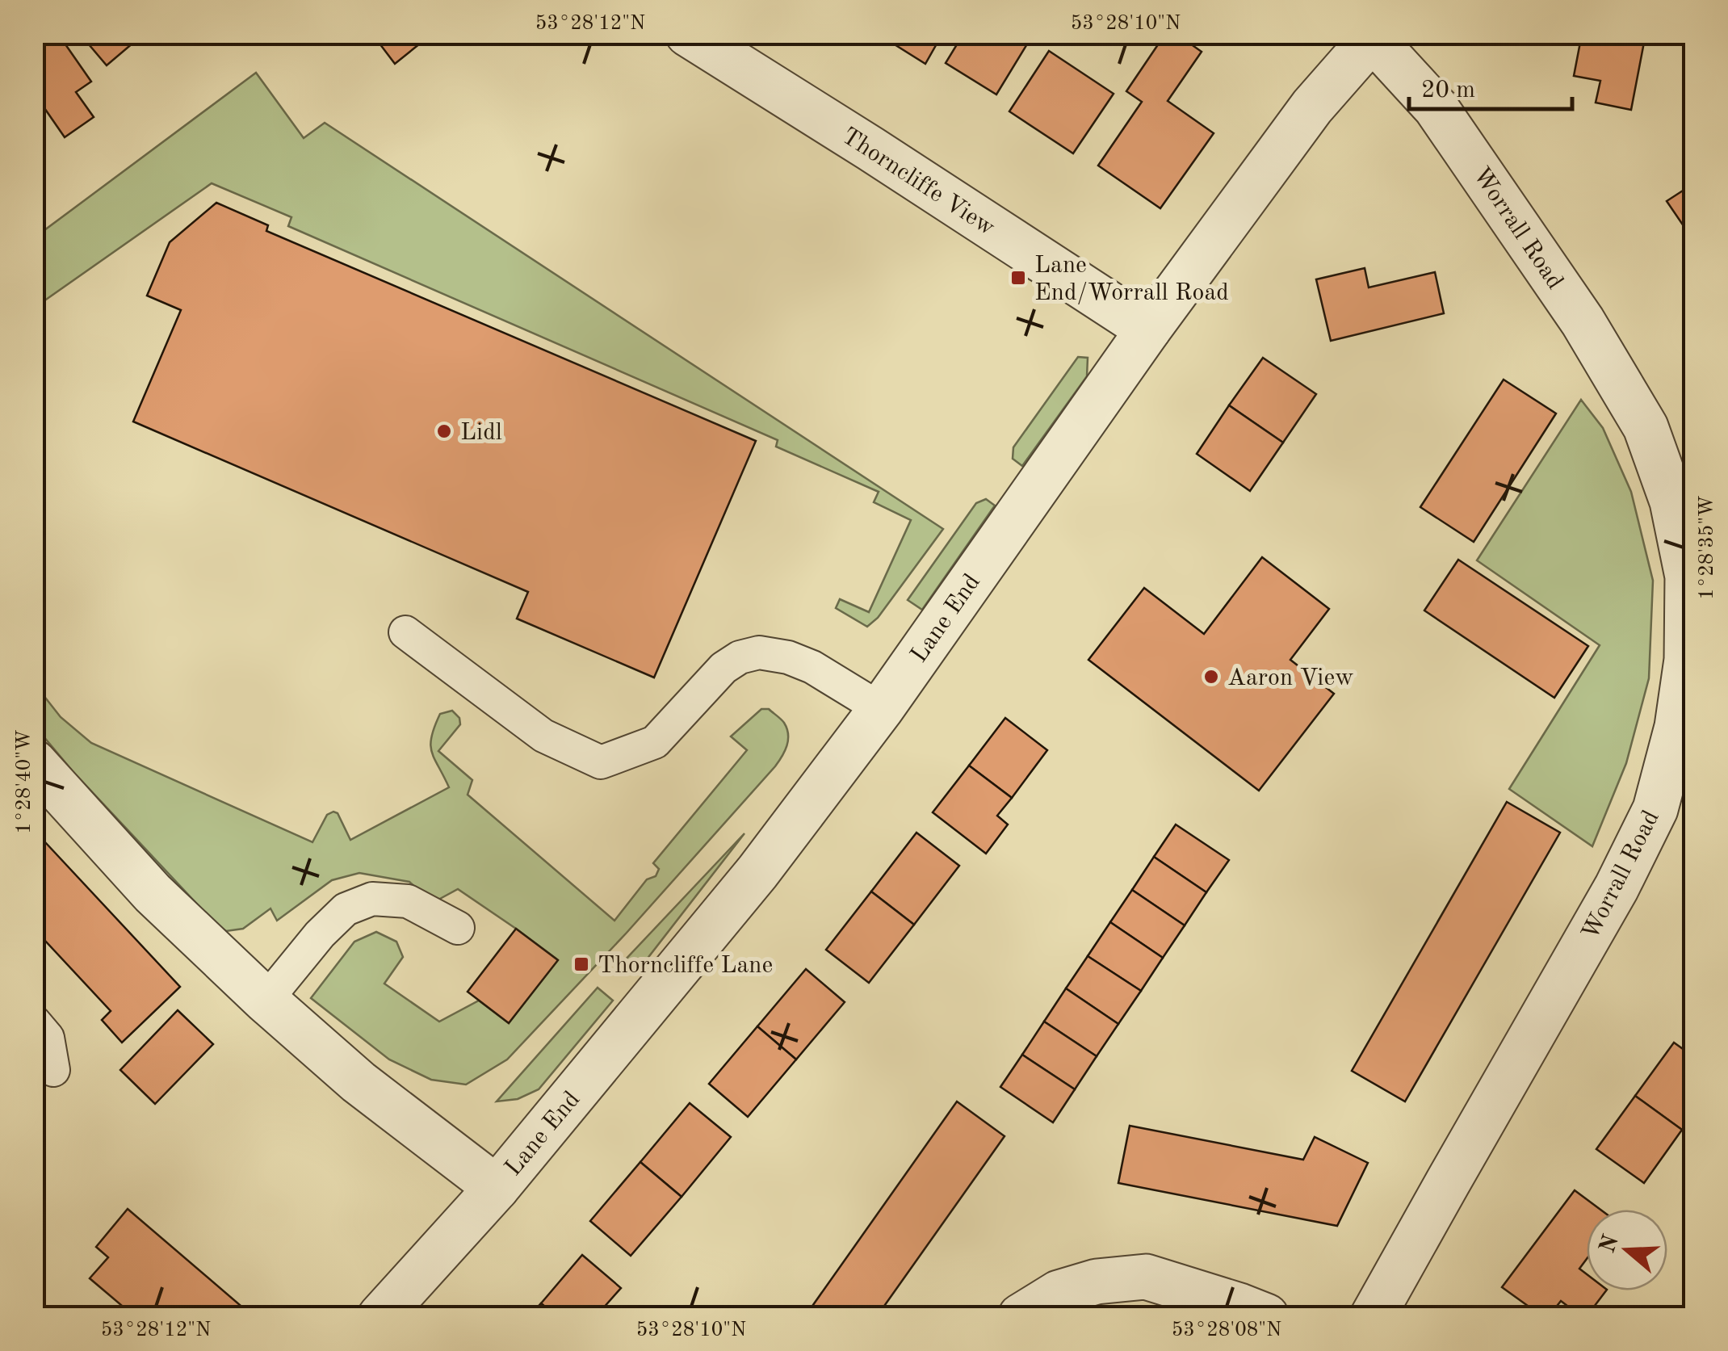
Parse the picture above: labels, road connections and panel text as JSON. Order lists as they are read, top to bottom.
{
  "streets": {
    "street": ["Thorncliffe View", "Worrall Road", "Lane End"]
  },
  "crossings": [
    ["Thorncliffe View", "Lane End"],
    ["Worrall Road", "Lane End"]
  ],
  "places": {
    "transit": ["Lane End/Worrall Road", "Thorncliffe Lane"],
    "other": ["Lidl", "Aaron View"]
  },
  "scale_bar": "20 m",
  "north": "left",
  "coordinates": [
    "53°28'12\"N",
    "53°28'10\"N",
    "1°28'35\"W",
    "1°28'40\"W",
    "53°28'08\"N"
  ]
}
